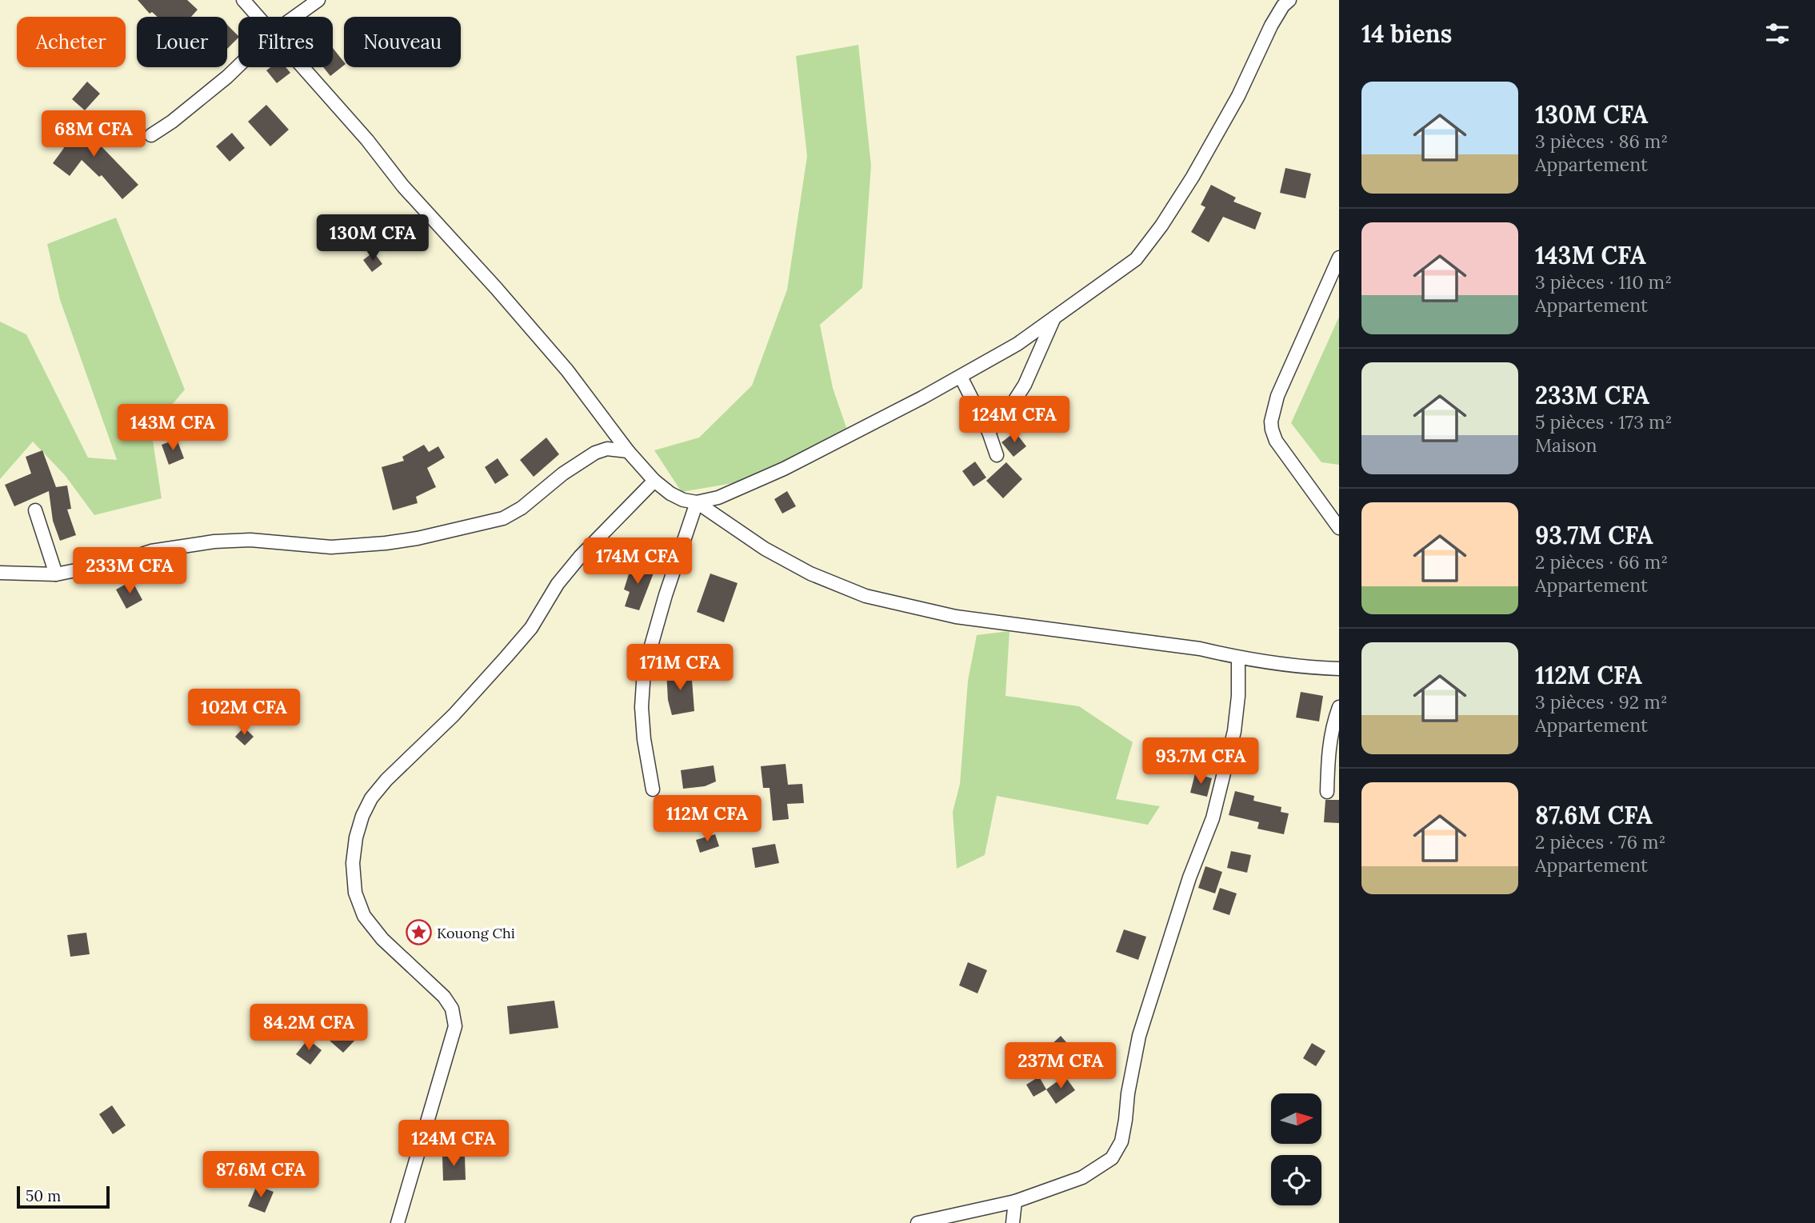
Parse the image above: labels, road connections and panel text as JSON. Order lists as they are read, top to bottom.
{
  "places": {
    "place": ["Kouong Chi"]
  },
  "scale_bar": "50 m",
  "north": "right",
  "page": {
    "heading": "14 biens",
    "chip": [
      "Acheter",
      "Louer",
      "Filtres",
      "Nouveau"
    ],
    "list": [
      {
        "name": "130M CFA",
        "note": "3 pièces · 86 m² · Appartement"
      },
      {
        "name": "143M CFA",
        "note": "3 pièces · 110 m² · Appartement"
      },
      {
        "name": "233M CFA",
        "note": "5 pièces · 173 m² · Maison"
      },
      {
        "name": "93.7M CFA",
        "note": "2 pièces · 66 m² · Appartement"
      },
      {
        "name": "112M CFA",
        "note": "3 pièces · 92 m² · Appartement"
      },
      {
        "name": "87.6M CFA",
        "note": "2 pièces · 76 m² · Appartement"
      }
    ],
    "price": [
      "68M CFA",
      "130M CFA",
      "124M CFA",
      "143M CFA",
      "174M CFA",
      "233M CFA",
      "171M CFA",
      "102M CFA",
      "93.7M CFA",
      "112M CFA",
      "84.2M CFA",
      "237M CFA",
      "124M CFA",
      "87.6M CFA"
    ],
    "scale": "50 m"
  }
}
